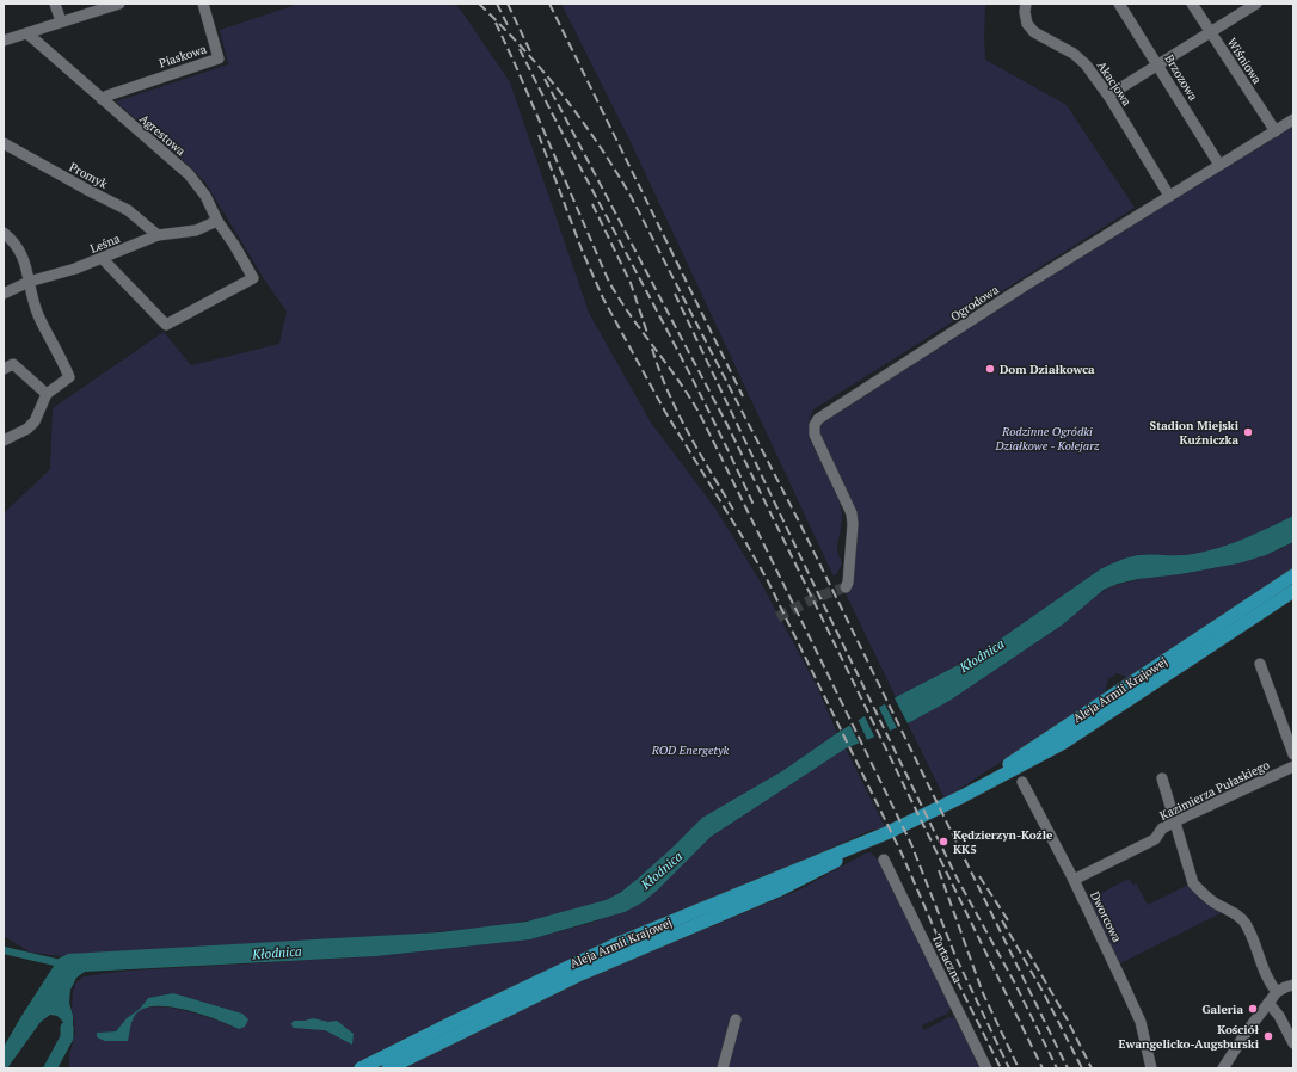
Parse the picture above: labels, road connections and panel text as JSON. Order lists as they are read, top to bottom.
{
  "streets": {
    "main road": ["Aleja Armii Krajowej"],
    "street": [
      "Piaskowa",
      "Wiśniowa",
      "Brzozowa",
      "Akacjowa",
      "Agrestowa",
      "Promyk",
      "Leśna",
      "Ogrodowa",
      "Kazimierza Pułaskiego",
      "Dworcowa",
      "Tartaczna"
    ]
  },
  "crossings": [
    ["Piaskowa", "Agrestowa"],
    ["Wiśniowa", "Ogrodowa"],
    ["Brzozowa", "Ogrodowa"],
    ["Akacjowa", "Ogrodowa"],
    ["Agrestowa", "Leśna"],
    ["Promyk", "Leśna"],
    ["Kazimierza Pułaskiego", "Dworcowa"]
  ],
  "water": ["Kłodnica"],
  "parks": ["Rodzinne Ogródki Działkowe - Kolejarz", "ROD Energetyk"],
  "places": [
    "Dom Działkowca",
    "Stadion Miejski Kuźniczka",
    "Kędzierzyn-Koźle KK5",
    "Galeria",
    "Kościół Ewangelicko-Augsburski"
  ]
}
